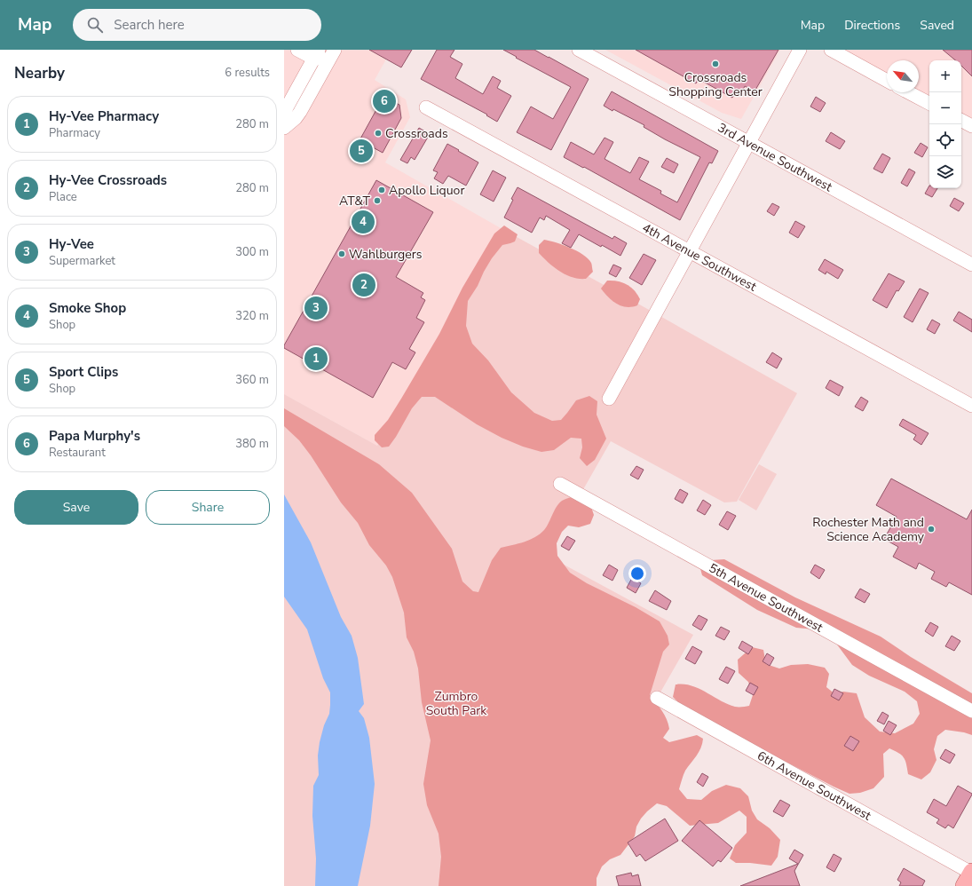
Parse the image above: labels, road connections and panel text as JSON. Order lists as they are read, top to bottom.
{
  "streets": {
    "street": [
      "3rd Avenue Southwest",
      "4th Avenue Southwest",
      "5th Avenue Southwest",
      "6th Avenue Southwest"
    ]
  },
  "parks": ["Zumbro South Park"],
  "places": [
    "Crossroads Shopping Center",
    "Crossroads",
    "Apollo Liquor",
    "AT&T",
    "Wahlburgers",
    "Rochester Math and Science Academy"
  ],
  "north": "top left",
  "page": {
    "header": "Map",
    "search": "Search here",
    "nav": ["Map", "Directions", "Saved"],
    "heading": ["Nearby", "6 results"],
    "map_buttons": ["+", "−"],
    "pins": [
      "6",
      "5",
      "4",
      "2",
      "3",
      "1"
    ],
    "list": [
      {
        "mark": "1",
        "name": "Hy-Vee Pharmacy",
        "note": "Pharmacy",
        "value": "280 m"
      },
      {
        "mark": "2",
        "name": "Hy-Vee Crossroads",
        "note": "Place",
        "value": "280 m"
      },
      {
        "mark": "3",
        "name": "Hy-Vee",
        "note": "Supermarket",
        "value": "300 m"
      },
      {
        "mark": "4",
        "name": "Smoke Shop",
        "note": "Shop",
        "value": "320 m"
      },
      {
        "mark": "5",
        "name": "Sport Clips",
        "note": "Shop",
        "value": "360 m"
      },
      {
        "mark": "6",
        "name": "Papa Murphy's",
        "note": "Restaurant",
        "value": "380 m"
      }
    ],
    "buttons": ["Save", "Share"]
  }
}
